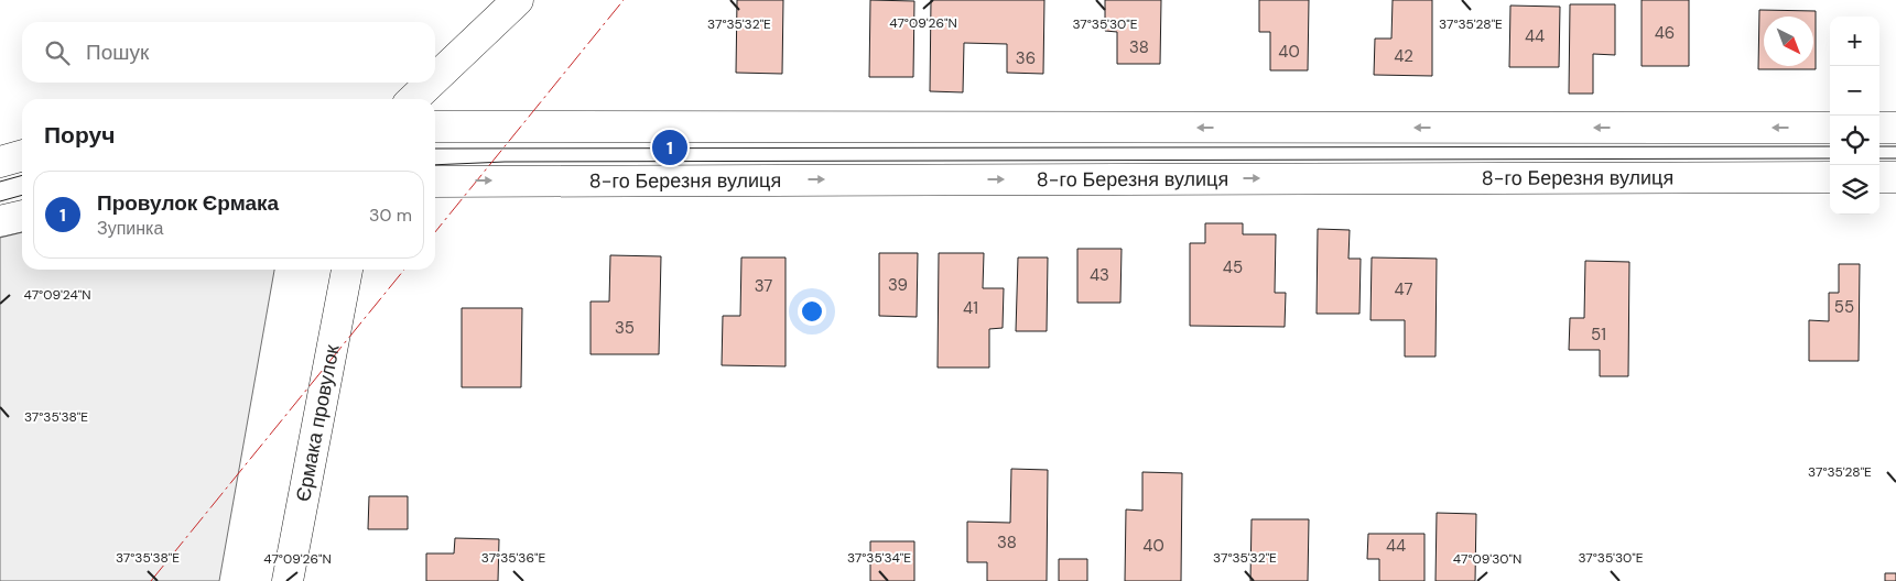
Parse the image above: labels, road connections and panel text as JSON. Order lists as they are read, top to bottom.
{
  "streets": {
    "main road": ["8-го Березня вулиця", "Єрмака провулок"]
  },
  "house_numbers": [
    "46",
    "44",
    "38",
    "40",
    "42",
    "36",
    "45",
    "43",
    "39",
    "37",
    "47",
    "55",
    "41",
    "35",
    "51",
    "38",
    "40",
    "44"
  ],
  "north": "bottom right",
  "page": {
    "map_buttons": ["+", "−"],
    "search": "Пошук",
    "heading": "Поруч",
    "pins": "1",
    "list": [
      {
        "mark": "1",
        "name": "Провулок Єрмака",
        "note": "Зупинка",
        "value": "30 m"
      }
    ]
  },
  "coordinates": [
    "47°09'26\"N",
    "37°35'32\"E",
    "37°35'30\"E",
    "37°35'28\"E",
    "47°09'24\"N",
    "37°35'38\"E",
    "37°35'36\"E",
    "37°35'34\"E",
    "47°09'30\"N"
  ]
}
